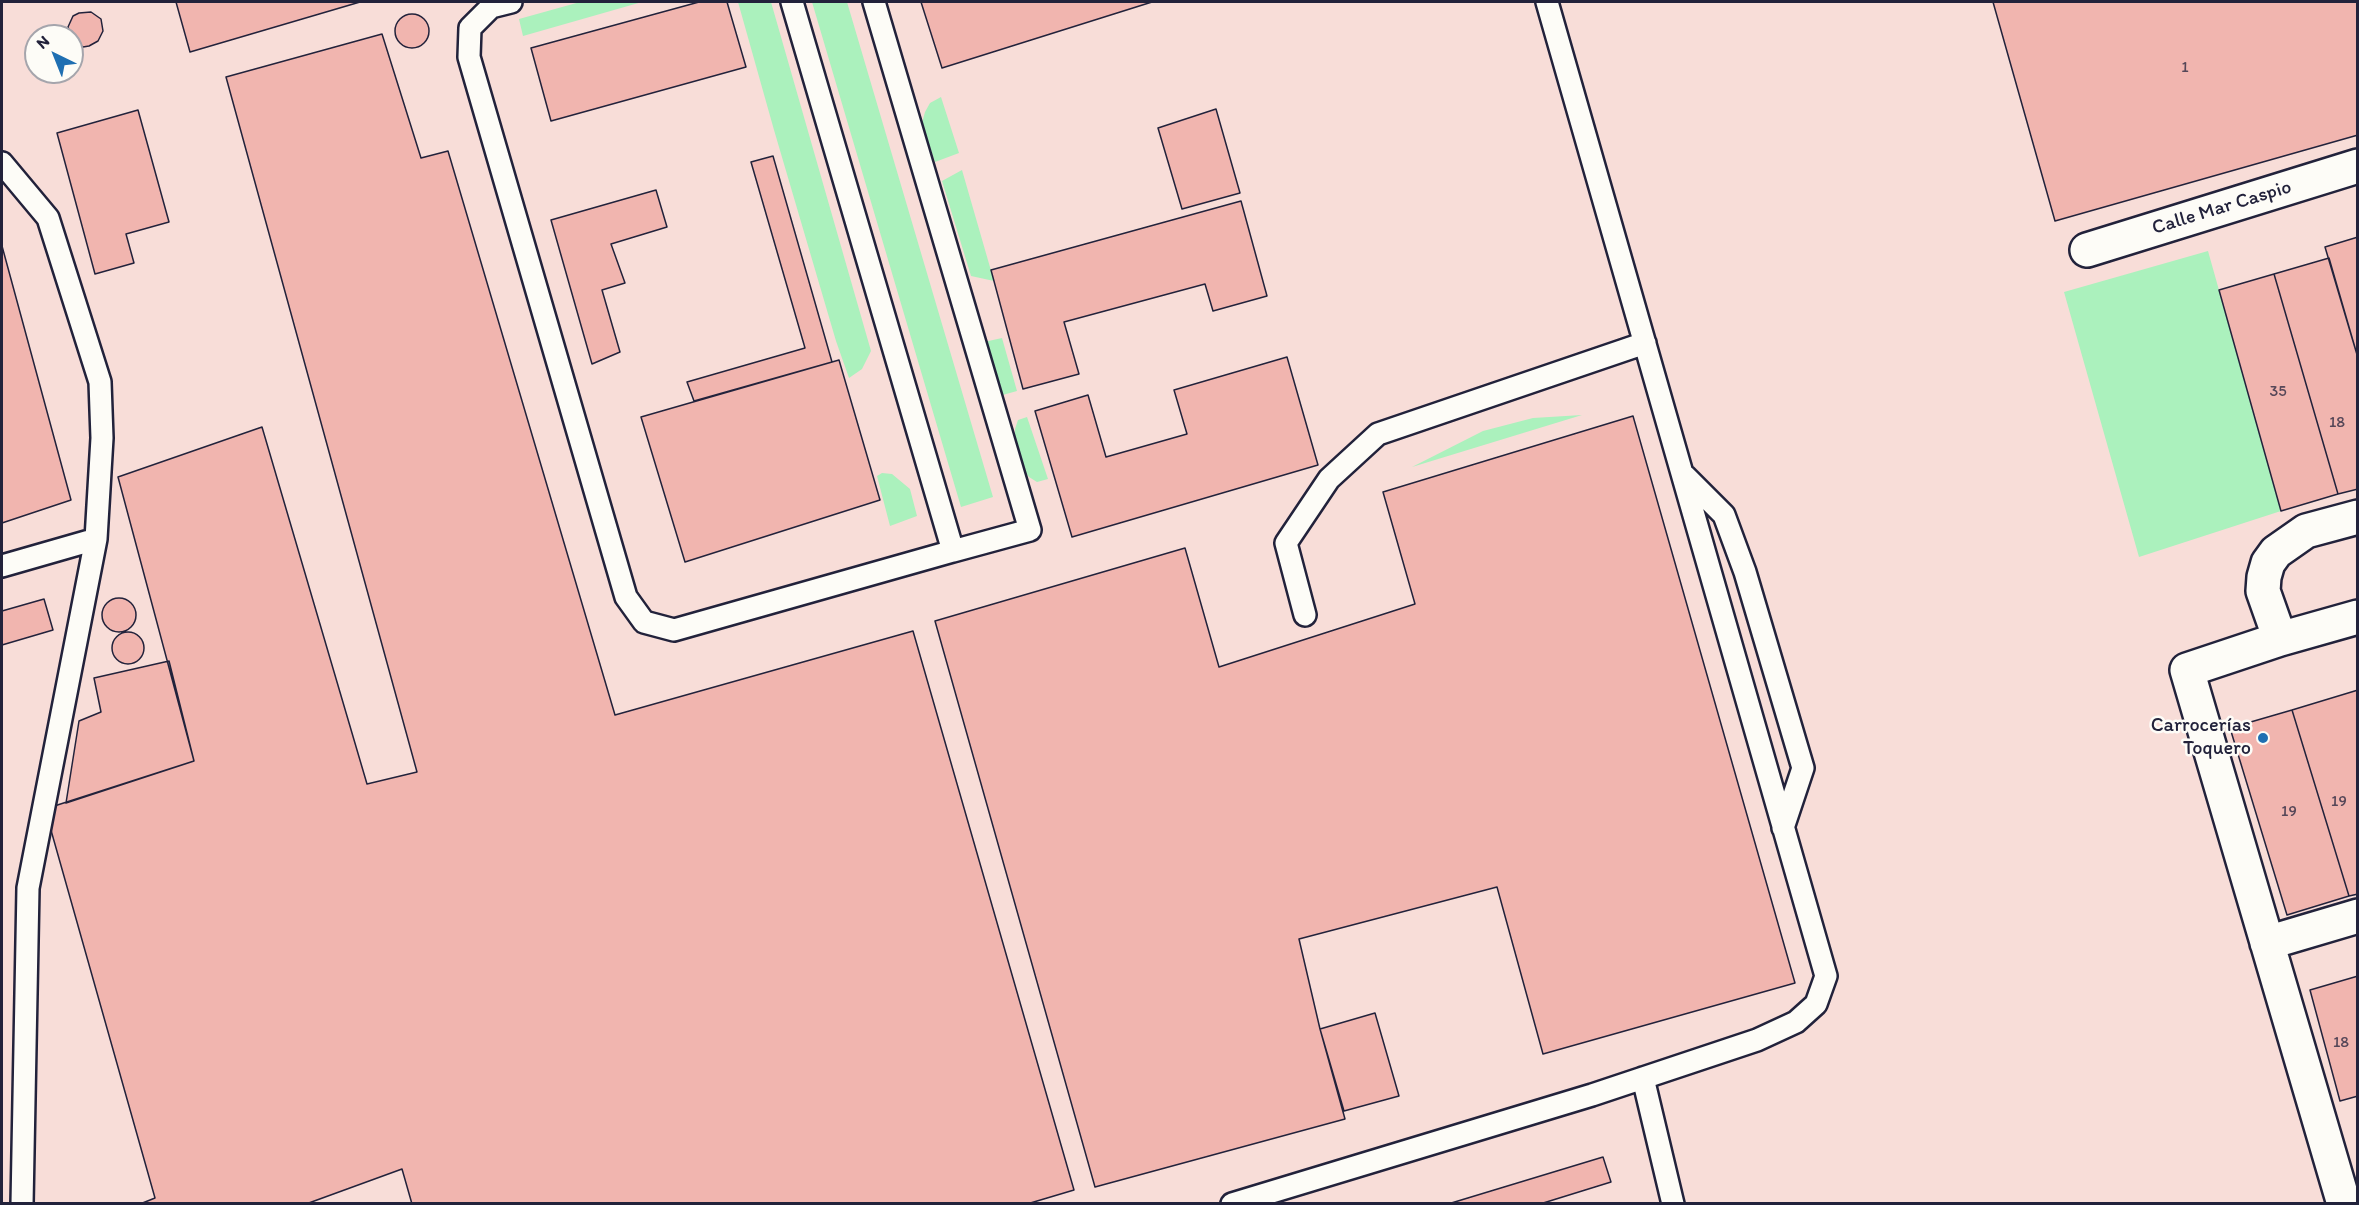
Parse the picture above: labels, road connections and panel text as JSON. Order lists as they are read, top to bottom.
{
  "streets": {
    "street": ["Calle Mar Caspio"]
  },
  "places": ["Carrocerías Toquero"],
  "house_numbers": [
    "1",
    "35",
    "18",
    "19",
    "19",
    "18"
  ],
  "north": "top left"
}
